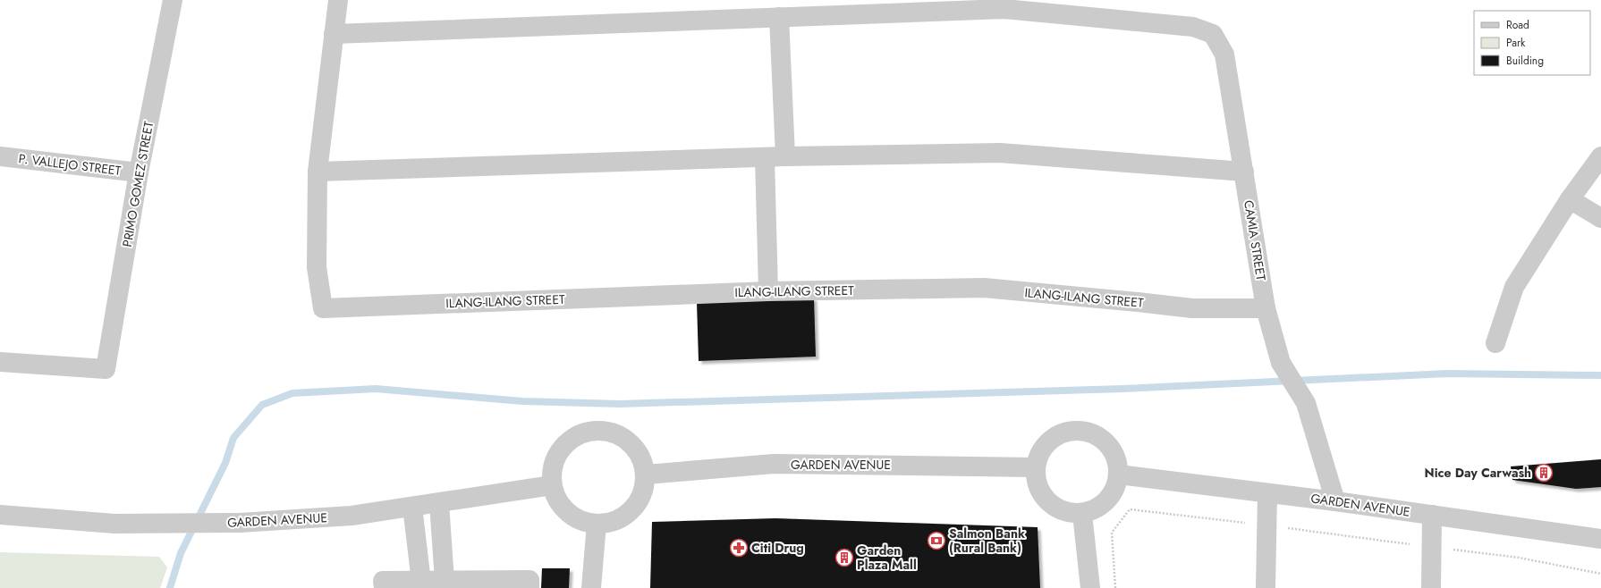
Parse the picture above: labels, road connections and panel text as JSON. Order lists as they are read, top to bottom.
{
  "streets": {
    "street": [
      "P. VALLEJO STREET",
      "PRIMO GOMEZ STREET",
      "CAMIA STREET",
      "ILANG-ILANG STREET",
      "GARDEN AVENUE"
    ]
  },
  "crossings": [
    ["P. VALLEJO STREET", "PRIMO GOMEZ STREET"],
    ["CAMIA STREET", "ILANG-ILANG STREET"],
    ["CAMIA STREET", "GARDEN AVENUE"]
  ],
  "places": {
    "building": ["Nice Day Carwash", "Garden Plaza Mall"],
    "bank": ["Salmon Bank (Rural Bank)"],
    "pharmacy": ["Citi Drug"]
  },
  "legend": ["Road", "Park", "Building"]
}
